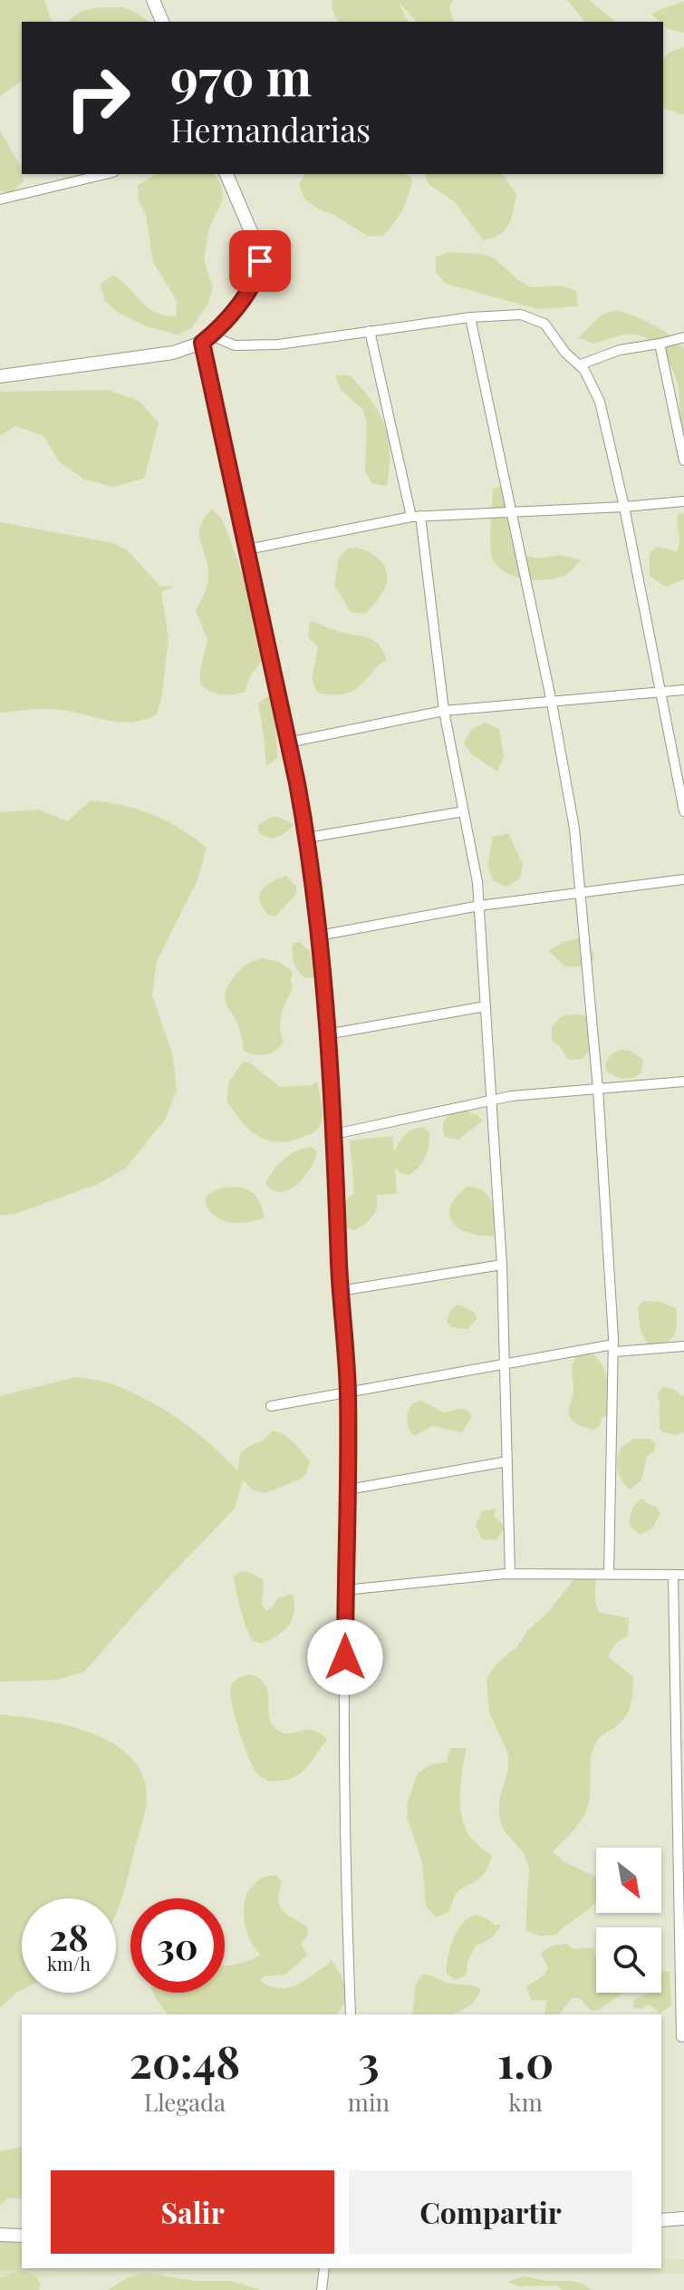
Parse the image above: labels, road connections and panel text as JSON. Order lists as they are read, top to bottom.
{
  "north": "bottom right",
  "page": {
    "turn": ["970 m", "Hernandarias"],
    "speed": "28 km/h",
    "limit": "30",
    "eta": [
      "20:48",
      "Llegada",
      "3",
      "min",
      "1.0",
      "km"
    ],
    "buttons": ["Salir", "Compartir"]
  }
}
